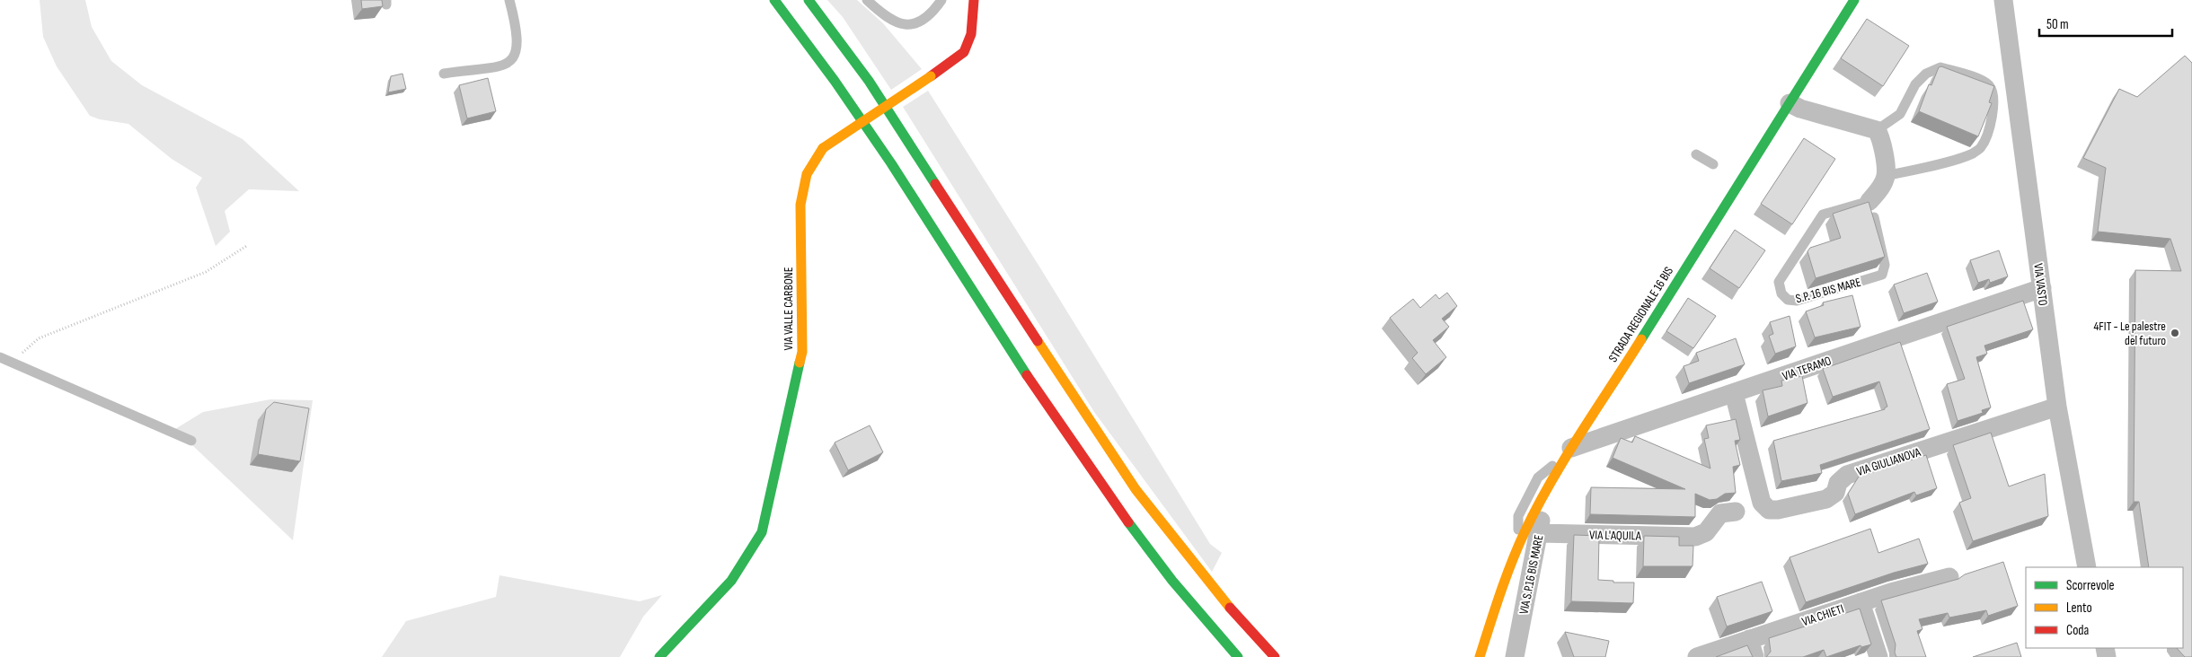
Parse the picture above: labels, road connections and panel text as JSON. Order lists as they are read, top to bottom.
{
  "streets": {
    "main road": ["VIA VALLE CARBONE", "STRADA REGIONALE 16 BIS"],
    "street": [
      "VIA VASTO",
      "VIA TERAMO",
      "VIA GIULIANOVA",
      "VIA L'AQUILA",
      "VIA S.P.16 BIS MARE",
      "VIA CHIETI"
    ],
    "lane": ["S.P. 16 BIS MARE"]
  },
  "crossings": [
    ["VIA VASTO", "VIA TERAMO"],
    ["VIA VASTO", "VIA GIULIANOVA"],
    ["STRADA REGIONALE 16 BIS", "VIA TERAMO"],
    ["STRADA REGIONALE 16 BIS", "VIA S.P.16 BIS MARE"],
    ["VIA TERAMO", "VIA GIULIANOVA"],
    ["VIA L'AQUILA", "VIA S.P.16 BIS MARE"]
  ],
  "places": ["4FIT - Le palestre del futuro"],
  "legend": ["Scorrevole", "Lento", "Coda"],
  "scale_bar": "50 m"
}
